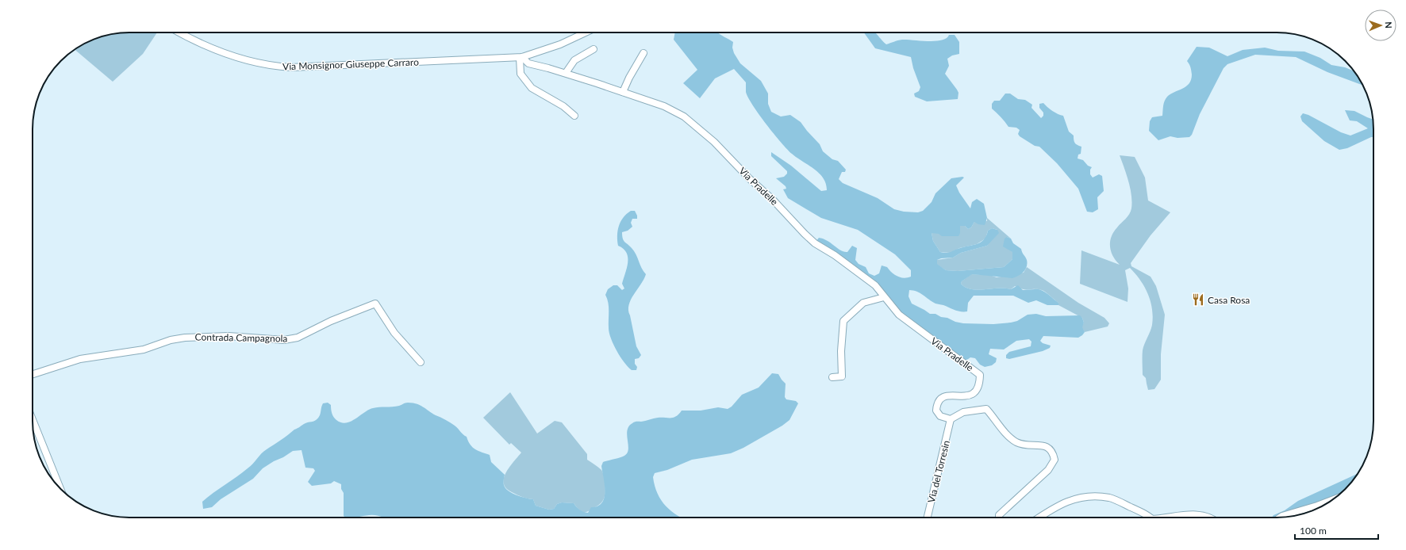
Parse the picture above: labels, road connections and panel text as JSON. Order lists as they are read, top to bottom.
{
  "streets": {
    "street": [
      "Via Monsignor Giuseppe Carraro",
      "Via Pradelle",
      "Contrada Campagnola",
      "Via del Torresin"
    ]
  },
  "crossings": [
    ["Via Monsignor Giuseppe Carraro", "Via Pradelle"],
    ["Via Pradelle", "Via del Torresin"]
  ],
  "places": {
    "restaurant": ["Casa Rosa"]
  },
  "scale_bar": "100 m",
  "north": "right"
}
